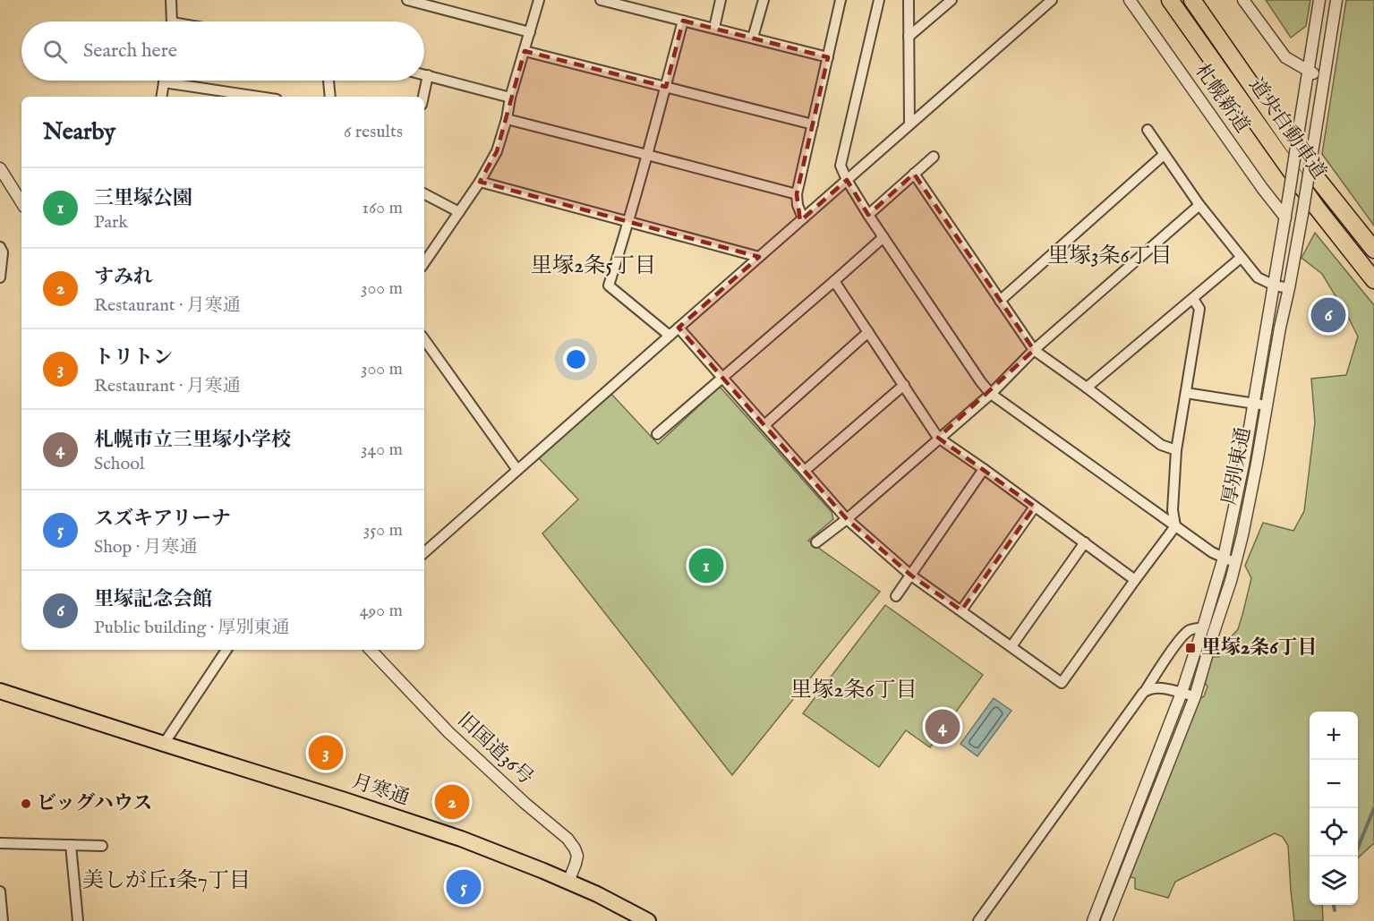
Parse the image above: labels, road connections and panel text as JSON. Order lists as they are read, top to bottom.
{
  "streets": {
    "highway": ["道央自動車道", "月寒通"],
    "street": ["札幌新道", "厚別東通", "旧国道36号"]
  },
  "crossings": [
    ["札幌新道", "厚別東通"],
    ["旧国道36号", "月寒通"]
  ],
  "districts": [
    "里塚3条6丁目",
    "里塚2条5丁目",
    "里塚2条6丁目",
    "美しが丘1条7丁目"
  ],
  "places": {
    "transit": ["里塚2条6丁目"],
    "other": ["ビッグハウス"]
  },
  "page": {
    "search": "Search here",
    "heading": ["Nearby", "6 results"],
    "list": [
      {
        "mark": "1",
        "name": "三里塚公園",
        "note": "Park",
        "value": "160 m"
      },
      {
        "mark": "2",
        "name": "すみれ",
        "note": "Restaurant · 月寒通",
        "value": "300 m"
      },
      {
        "mark": "3",
        "name": "トリトン",
        "note": "Restaurant · 月寒通",
        "value": "300 m"
      },
      {
        "mark": "4",
        "name": "札幌市立三里塚小学校",
        "note": "School",
        "value": "340 m"
      },
      {
        "mark": "5",
        "name": "スズキアリーナ",
        "note": "Shop · 月寒通",
        "value": "350 m"
      },
      {
        "mark": "6",
        "name": "里塚記念会館",
        "note": "Public building · 厚別東通",
        "value": "490 m"
      }
    ],
    "pins": [
      "6",
      "1",
      "4",
      "3",
      "2",
      "5"
    ],
    "map_buttons": ["+", "−"]
  }
}
